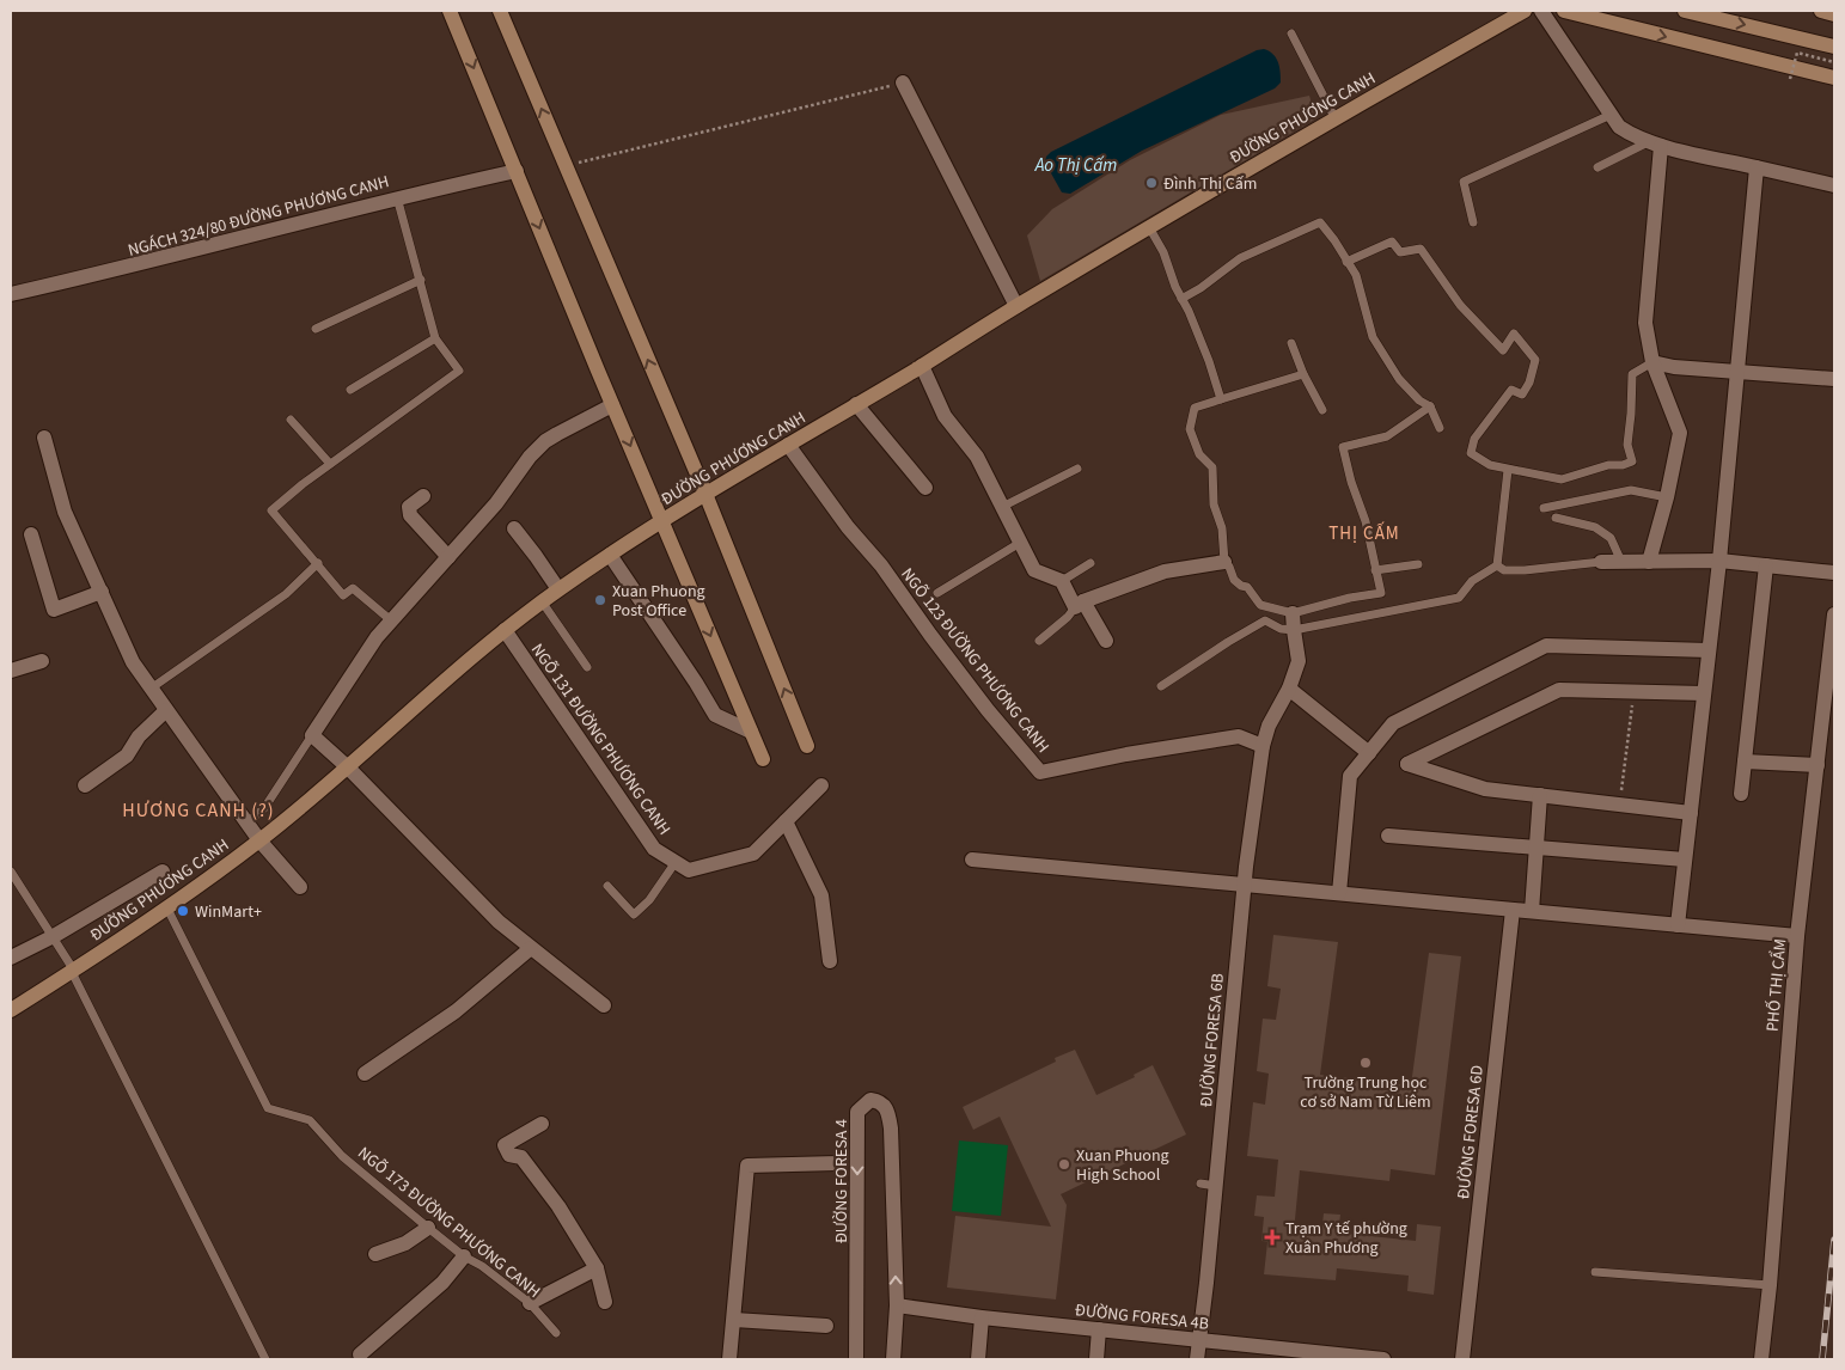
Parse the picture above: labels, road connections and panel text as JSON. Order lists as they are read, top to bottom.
{
  "streets": {
    "street": [
      "ĐƯỜNG PHƯƠNG CANH",
      "NGÁCH 324/80 ĐƯỜNG PHƯƠNG CANH",
      "NGÕ 123 ĐƯỜNG PHƯƠNG CANH",
      "NGÕ 131 ĐƯỜNG PHƯƠNG CANH",
      "PHỐ THỊ CẨM",
      "ĐƯỜNG FORESA 6B",
      "ĐƯỜNG FORESA 6D",
      "ĐƯỜNG FORESA 4",
      "ĐƯỜNG FORESA 4B"
    ],
    "lane": ["NGÕ 173 ĐƯỜNG PHƯƠNG CANH"]
  },
  "crossings": [
    ["ĐƯỜNG PHƯƠNG CANH", "NGÕ 123 ĐƯỜNG PHƯƠNG CANH"],
    ["ĐƯỜNG PHƯƠNG CANH", "NGÕ 131 ĐƯỜNG PHƯƠNG CANH"],
    ["ĐƯỜNG PHƯƠNG CANH", "NGÕ 173 ĐƯỜNG PHƯƠNG CANH"],
    ["NGÕ 123 ĐƯỜNG PHƯƠNG CANH", "ĐƯỜNG FORESA 6B"],
    ["ĐƯỜNG FORESA 6B", "ĐƯỜNG FORESA 4B"],
    ["ĐƯỜNG FORESA 4", "ĐƯỜNG FORESA 4B"]
  ],
  "districts": ["THỊ CẤM", "HƯƠNG CANH (?)"],
  "water": ["Ao Thị Cấm"],
  "places": {
    "other": [
      "Đình Thị Cấm",
      "Xuan Phuong Post Office",
      "WinMart+",
      "Trường Trung học cơ sở Nam Từ Liêm",
      "Xuan Phuong High School"
    ],
    "health": ["Trạm Y tế phường Xuân Phương"]
  }
}
